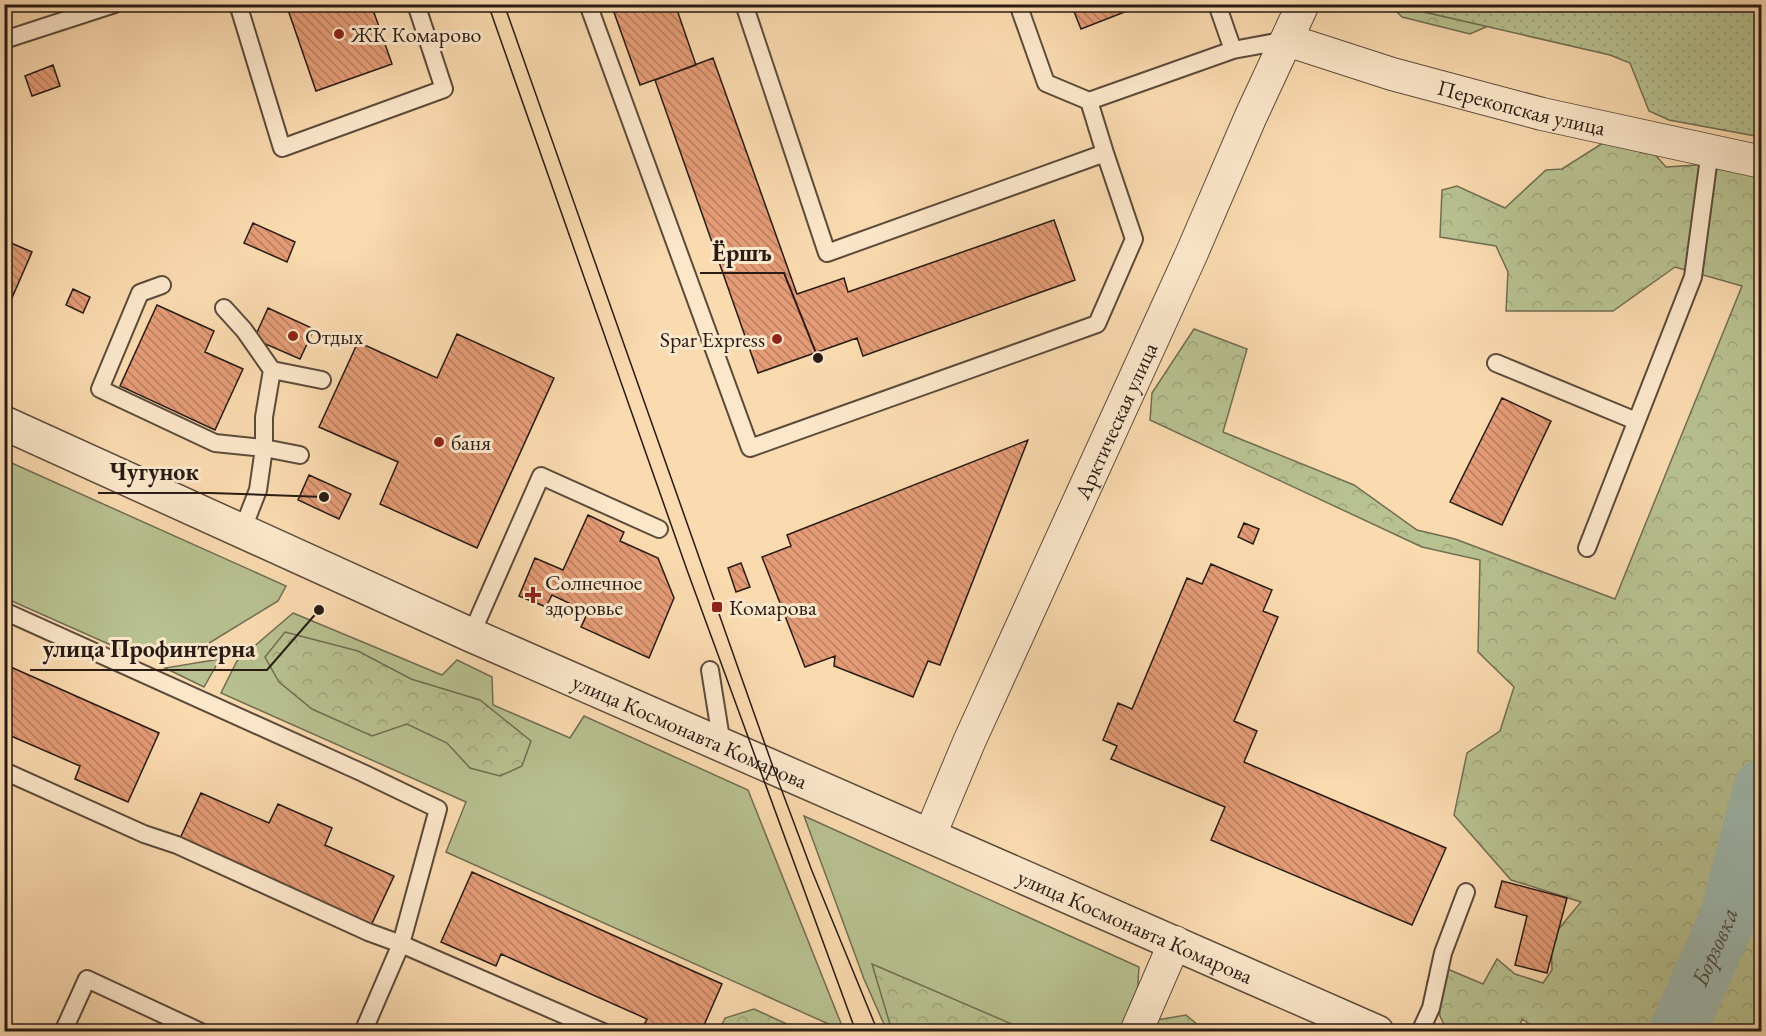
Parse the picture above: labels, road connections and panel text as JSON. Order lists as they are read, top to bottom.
{
  "streets": {
    "street": ["Перекопская улица", "Арктическая улица", "улица Космонавта Комарова"]
  },
  "crossings": [
    ["Перекопская улица", "Арктическая улица"],
    ["Арктическая улица", "улица Космонавта Комарова"]
  ],
  "water": ["Борзовка"],
  "places": {
    "other": [
      "ЖК Комарово",
      "Отдых",
      "Spar Express",
      "Ёршъ",
      "баня",
      "Чугунок",
      "улица Профинтерна"
    ],
    "health": ["Солнечное здоровье"],
    "transit": ["Комарова"]
  }
}
